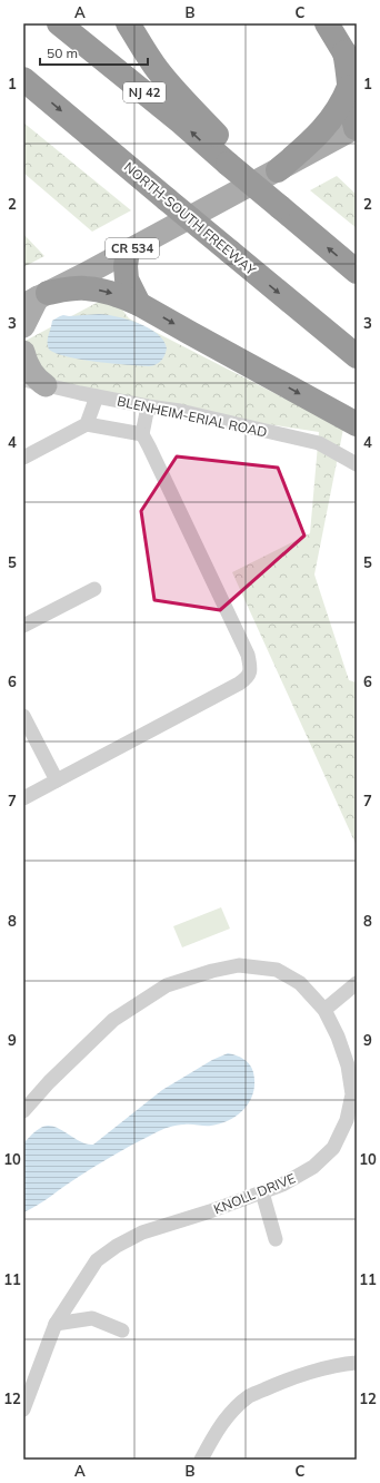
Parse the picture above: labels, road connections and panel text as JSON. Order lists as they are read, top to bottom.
{
  "streets": {
    "highway": ["NJ 42", "NORTH-SOUTH FREEWAY"],
    "main road": ["CR 534"],
    "street": ["BLENHEIM-ERIAL ROAD", "KNOLL DRIVE"]
  },
  "scale_bar": "50 m",
  "grid": {
    "columns": ["A", "B", "C"],
    "rows": [
      "1",
      "2",
      "3",
      "4",
      "5",
      "6",
      "7",
      "8",
      "9",
      "10",
      "11",
      "12"
    ]
  }
}
